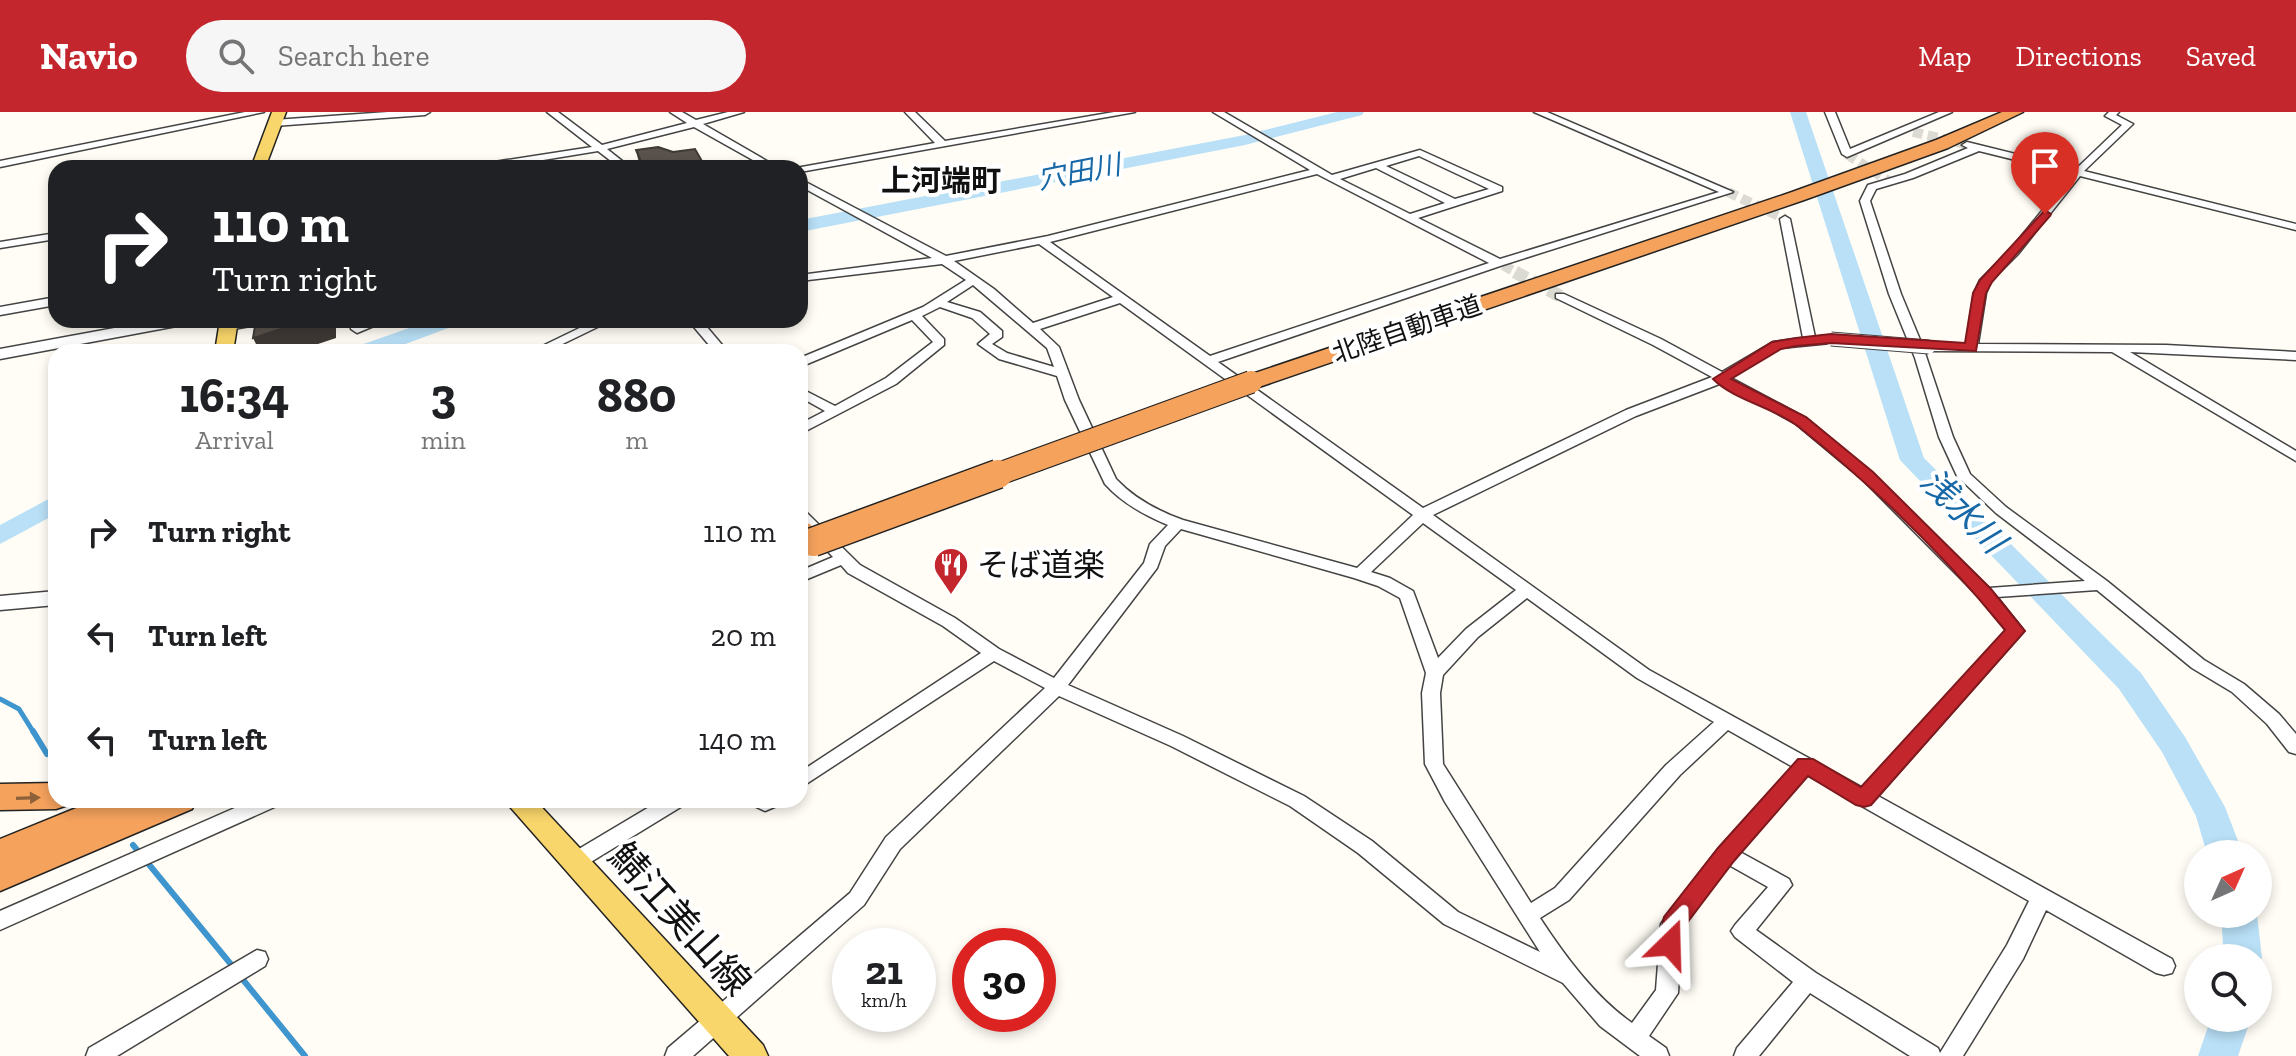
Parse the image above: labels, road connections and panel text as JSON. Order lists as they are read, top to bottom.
{
  "streets": {
    "highway": ["北陸自動車道"],
    "main road": ["鯖江美山線"]
  },
  "districts": ["上河端町"],
  "water": ["穴田川", "浅水川"],
  "places": {
    "restaurant": ["そば道楽"]
  },
  "north": "top right",
  "page": {
    "header": "Navio",
    "search": "Search here",
    "nav": ["Map", "Directions", "Saved"],
    "turn": ["110 m", "Turn right"],
    "eta": [
      "16:34",
      "Arrival",
      "3",
      "min",
      "880",
      "m"
    ],
    "list": [
      {
        "name": "Turn right",
        "value": "110 m"
      },
      {
        "name": "Turn left",
        "value": "20 m"
      },
      {
        "name": "Turn left",
        "value": "140 m"
      }
    ],
    "speed": "21 km/h",
    "limit": "30"
  }
}
